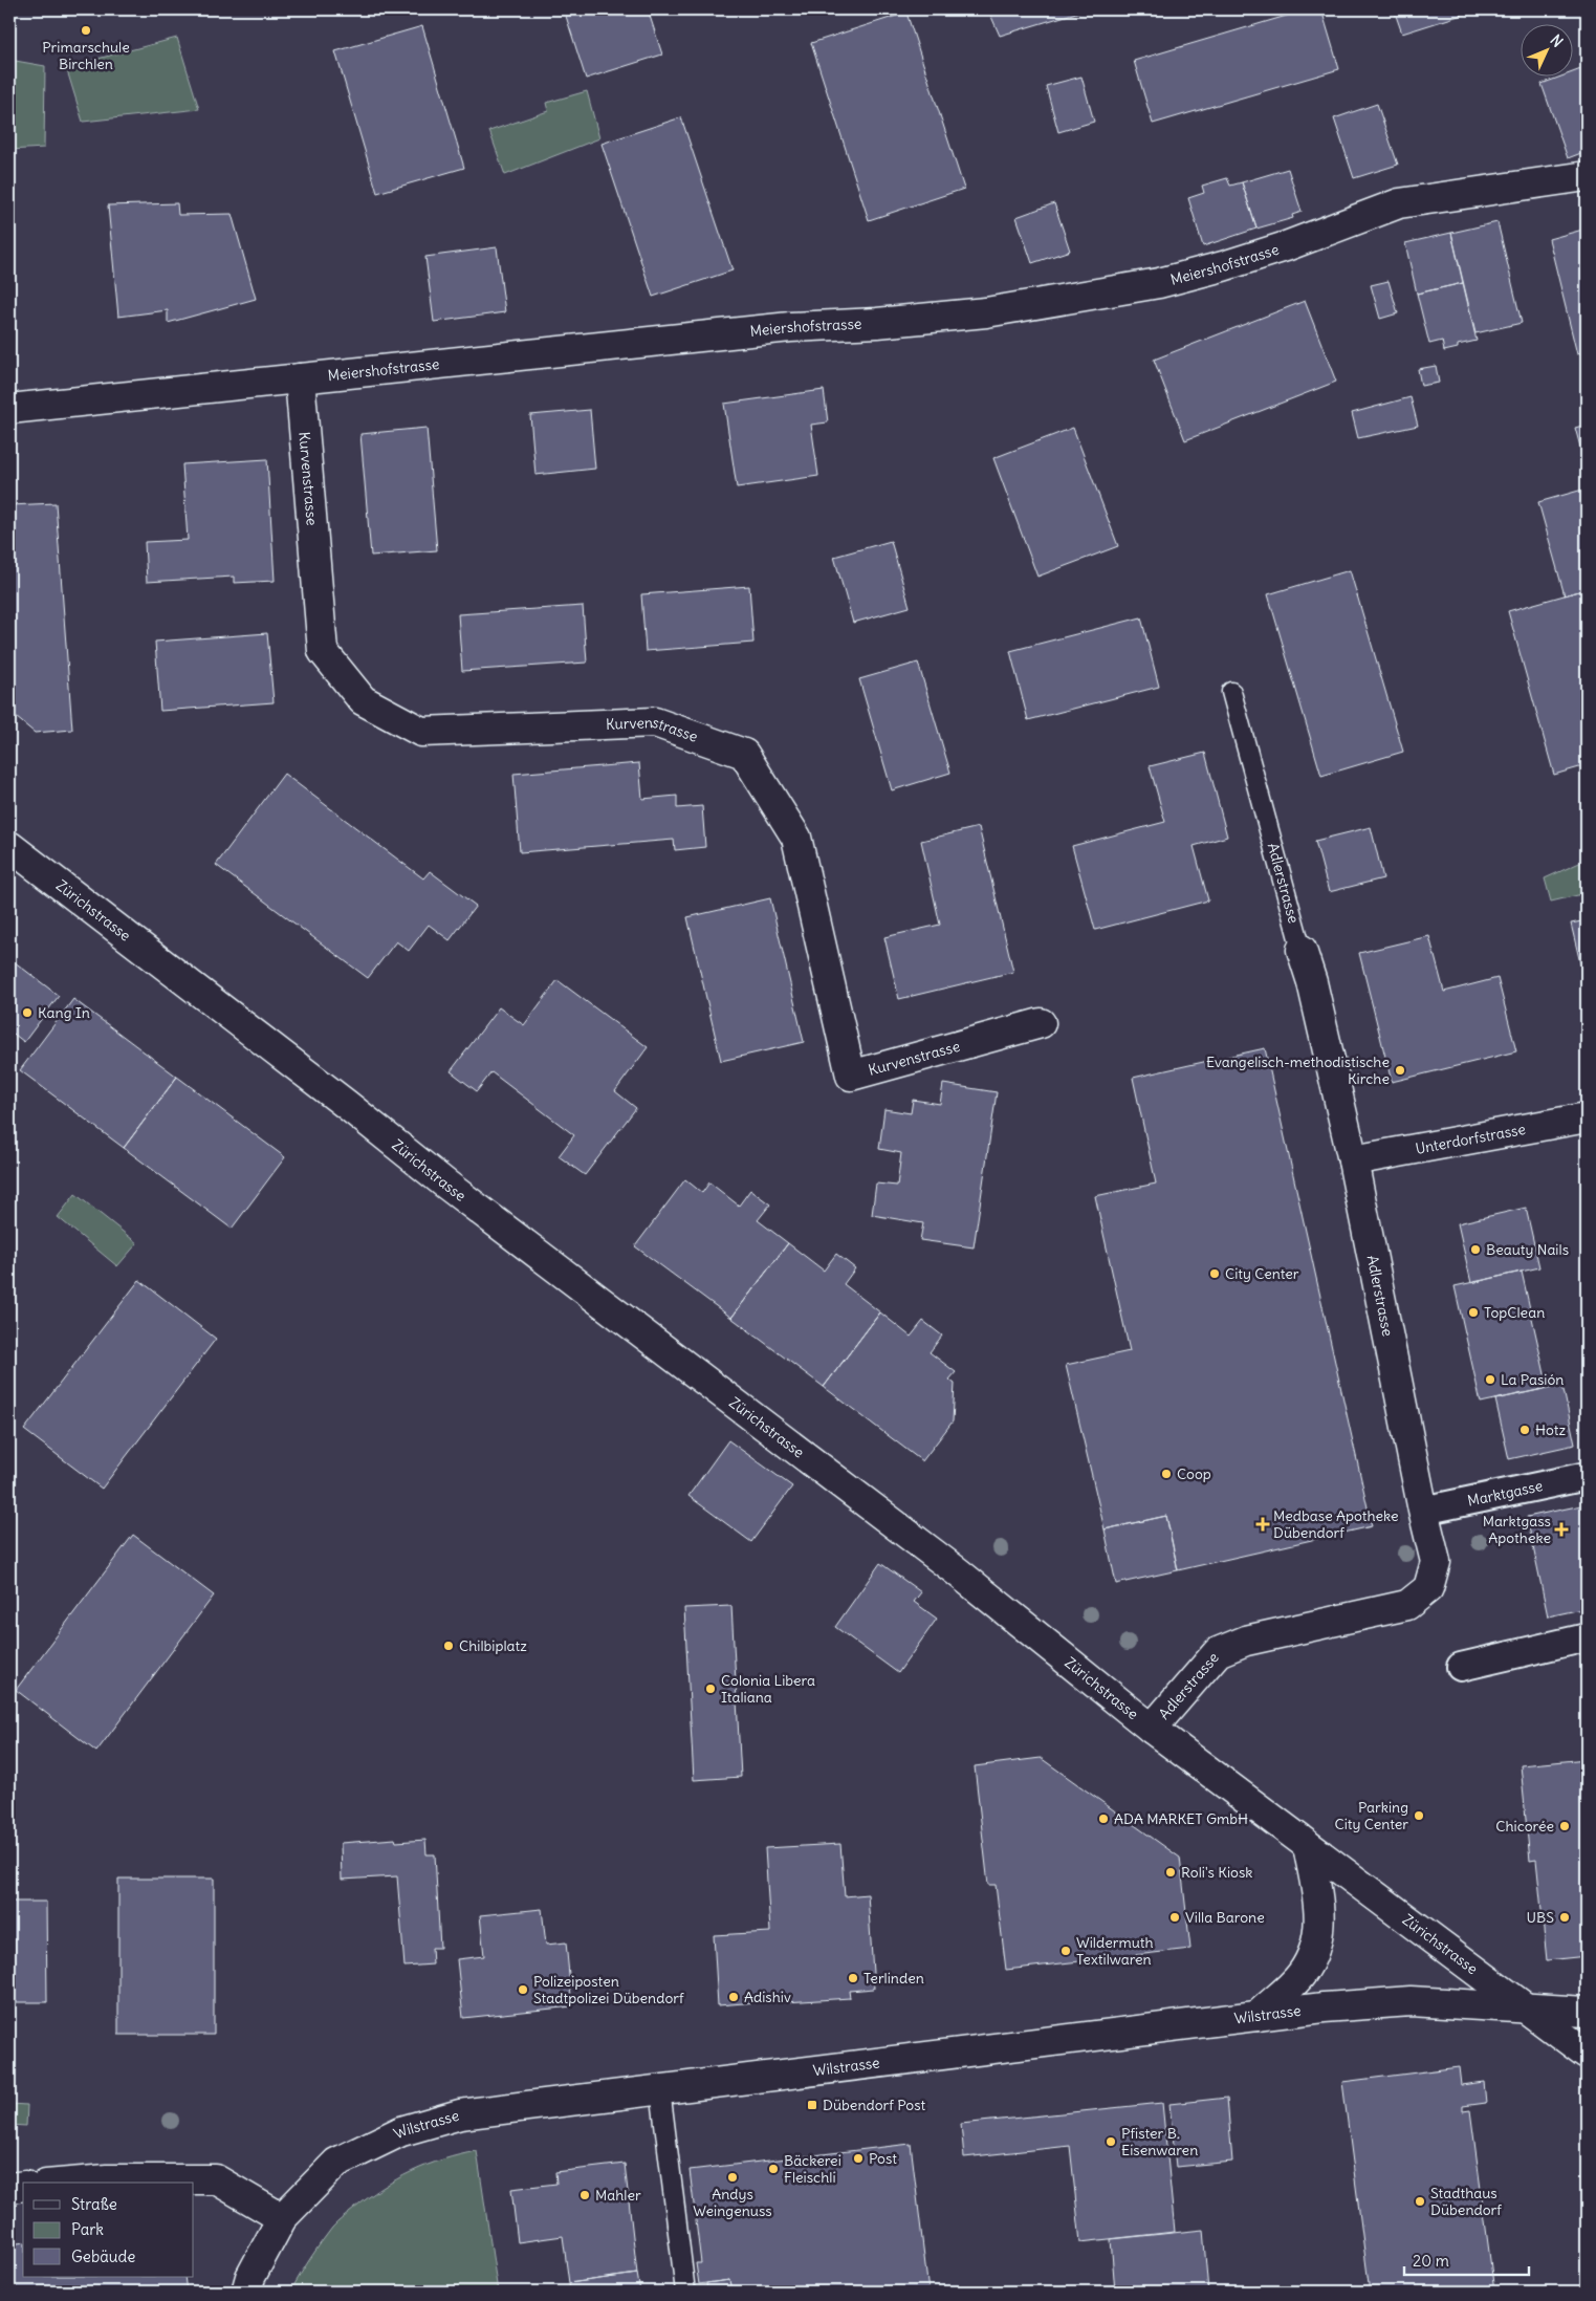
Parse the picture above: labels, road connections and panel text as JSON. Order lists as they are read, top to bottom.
{
  "streets": {
    "street": [
      "Meiershofstrasse",
      "Kurvenstrasse",
      "Adlerstrasse",
      "Zürichstrasse",
      "Unterdorfstrasse",
      "Marktgasse",
      "Wilstrasse"
    ]
  },
  "crossings": [
    ["Meiershofstrasse", "Kurvenstrasse"],
    ["Adlerstrasse", "Zürichstrasse"],
    ["Adlerstrasse", "Unterdorfstrasse"],
    ["Adlerstrasse", "Marktgasse"],
    ["Zürichstrasse", "Wilstrasse"]
  ],
  "places": {
    "other": [
      "Primarschule Birchlen",
      "Kang In",
      "Evangelisch-methodistische Kirche",
      "Beauty Nails",
      "City Center",
      "TopClean",
      "La Pasión",
      "Hotz",
      "Coop",
      "Chilbiplatz",
      "Colonia Libera Italiana",
      "Parking City Center",
      "ADA MARKET GmbH",
      "Chicorée",
      "Roli's Kiosk",
      "Villa Barone",
      "UBS",
      "Wildermuth Textilwaren",
      "Terlinden",
      "Polizeiposten Stadtpolizei Dübendorf",
      "Adishiv",
      "Pfister B. Eisenwaren",
      "Post",
      "Bäckerei Fleischli",
      "Andys Weingenuss",
      "Mahler",
      "Stadthaus Dübendorf"
    ],
    "health": ["Medbase Apotheke Dübendorf", "Marktgass Apotheke"],
    "transit": ["Dübendorf Post"]
  },
  "legend": ["Straße", "Park", "Gebäude"],
  "scale_bar": "20 m",
  "north": "top right"
}
